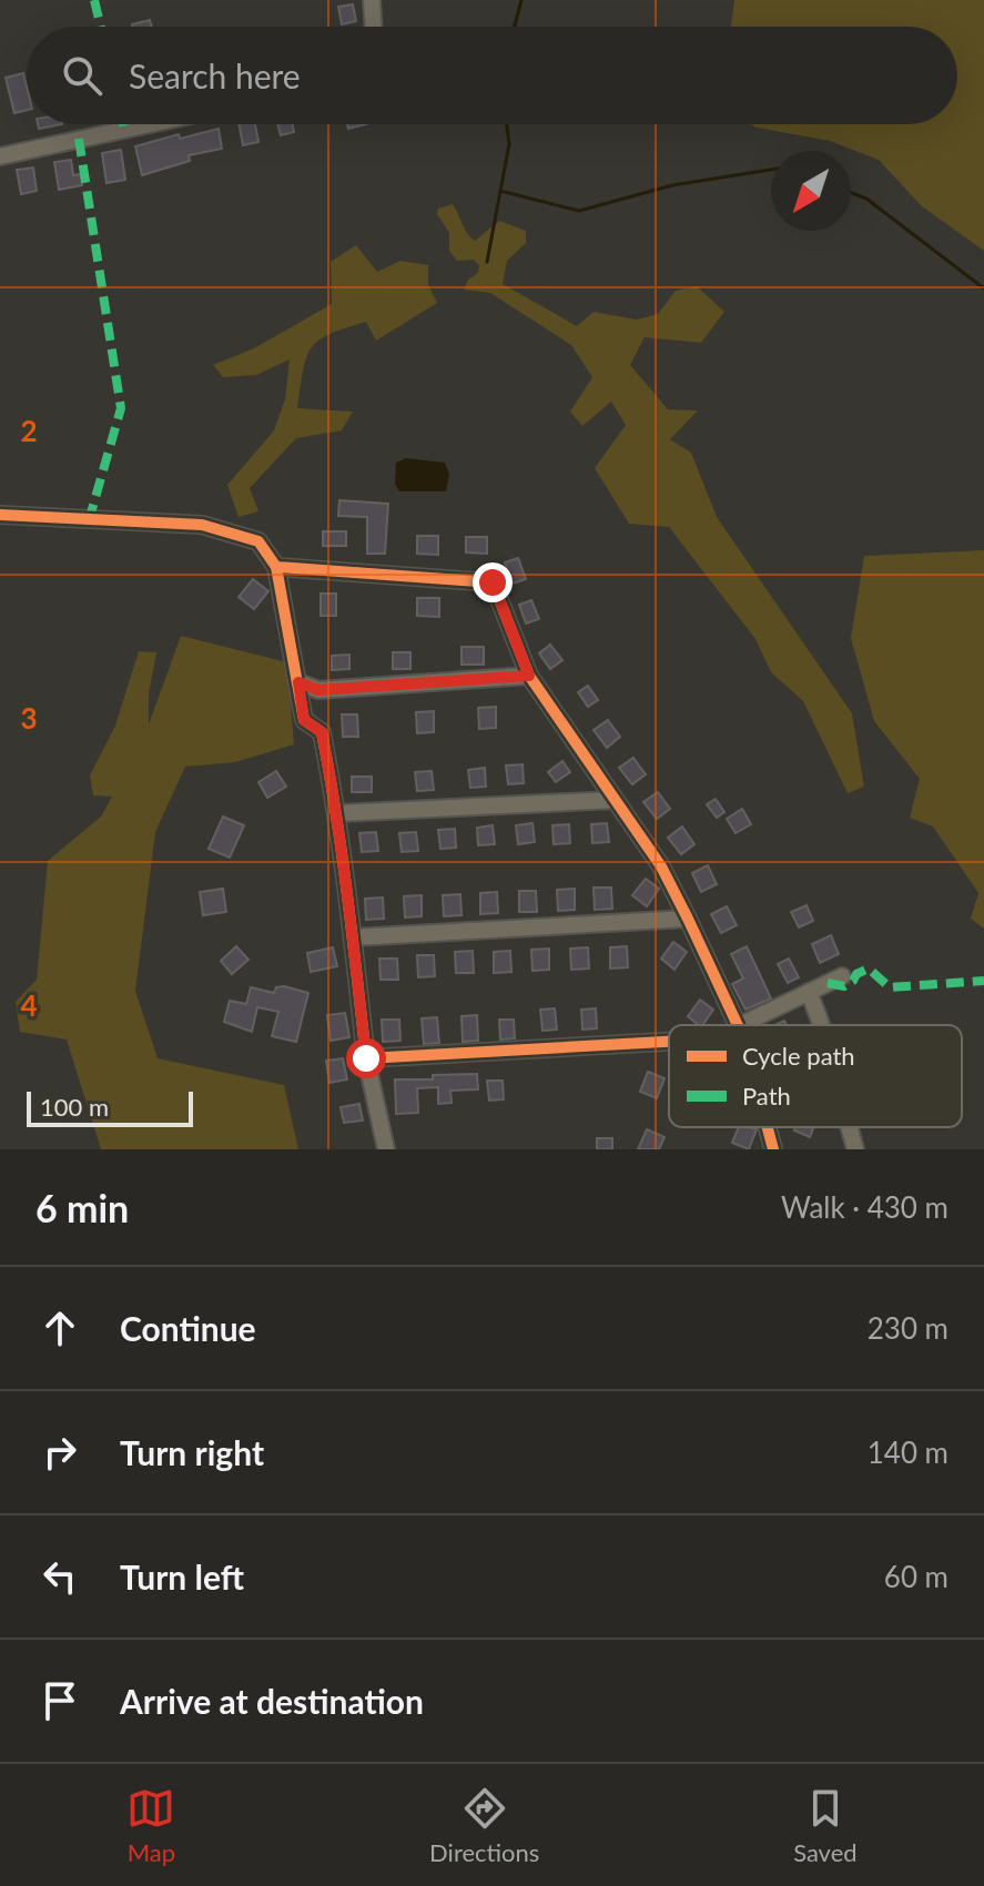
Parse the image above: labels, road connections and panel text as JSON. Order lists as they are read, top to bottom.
{
  "legend": ["Cycle path", "Path"],
  "scale_bar": "100 m",
  "north": "bottom left",
  "page": {
    "search": "Search here",
    "scale": "100 m",
    "heading": ["6 min", "Walk · 430 m"],
    "list": [
      ["Continue", "230 m"],
      ["Turn right", "140 m"],
      ["Turn left", "60 m"],
      "Arrive at destination"
    ],
    "nav": ["Map", "Directions", "Saved"]
  },
  "grid": {
    "rows": ["2", "3", "4"]
  }
}
